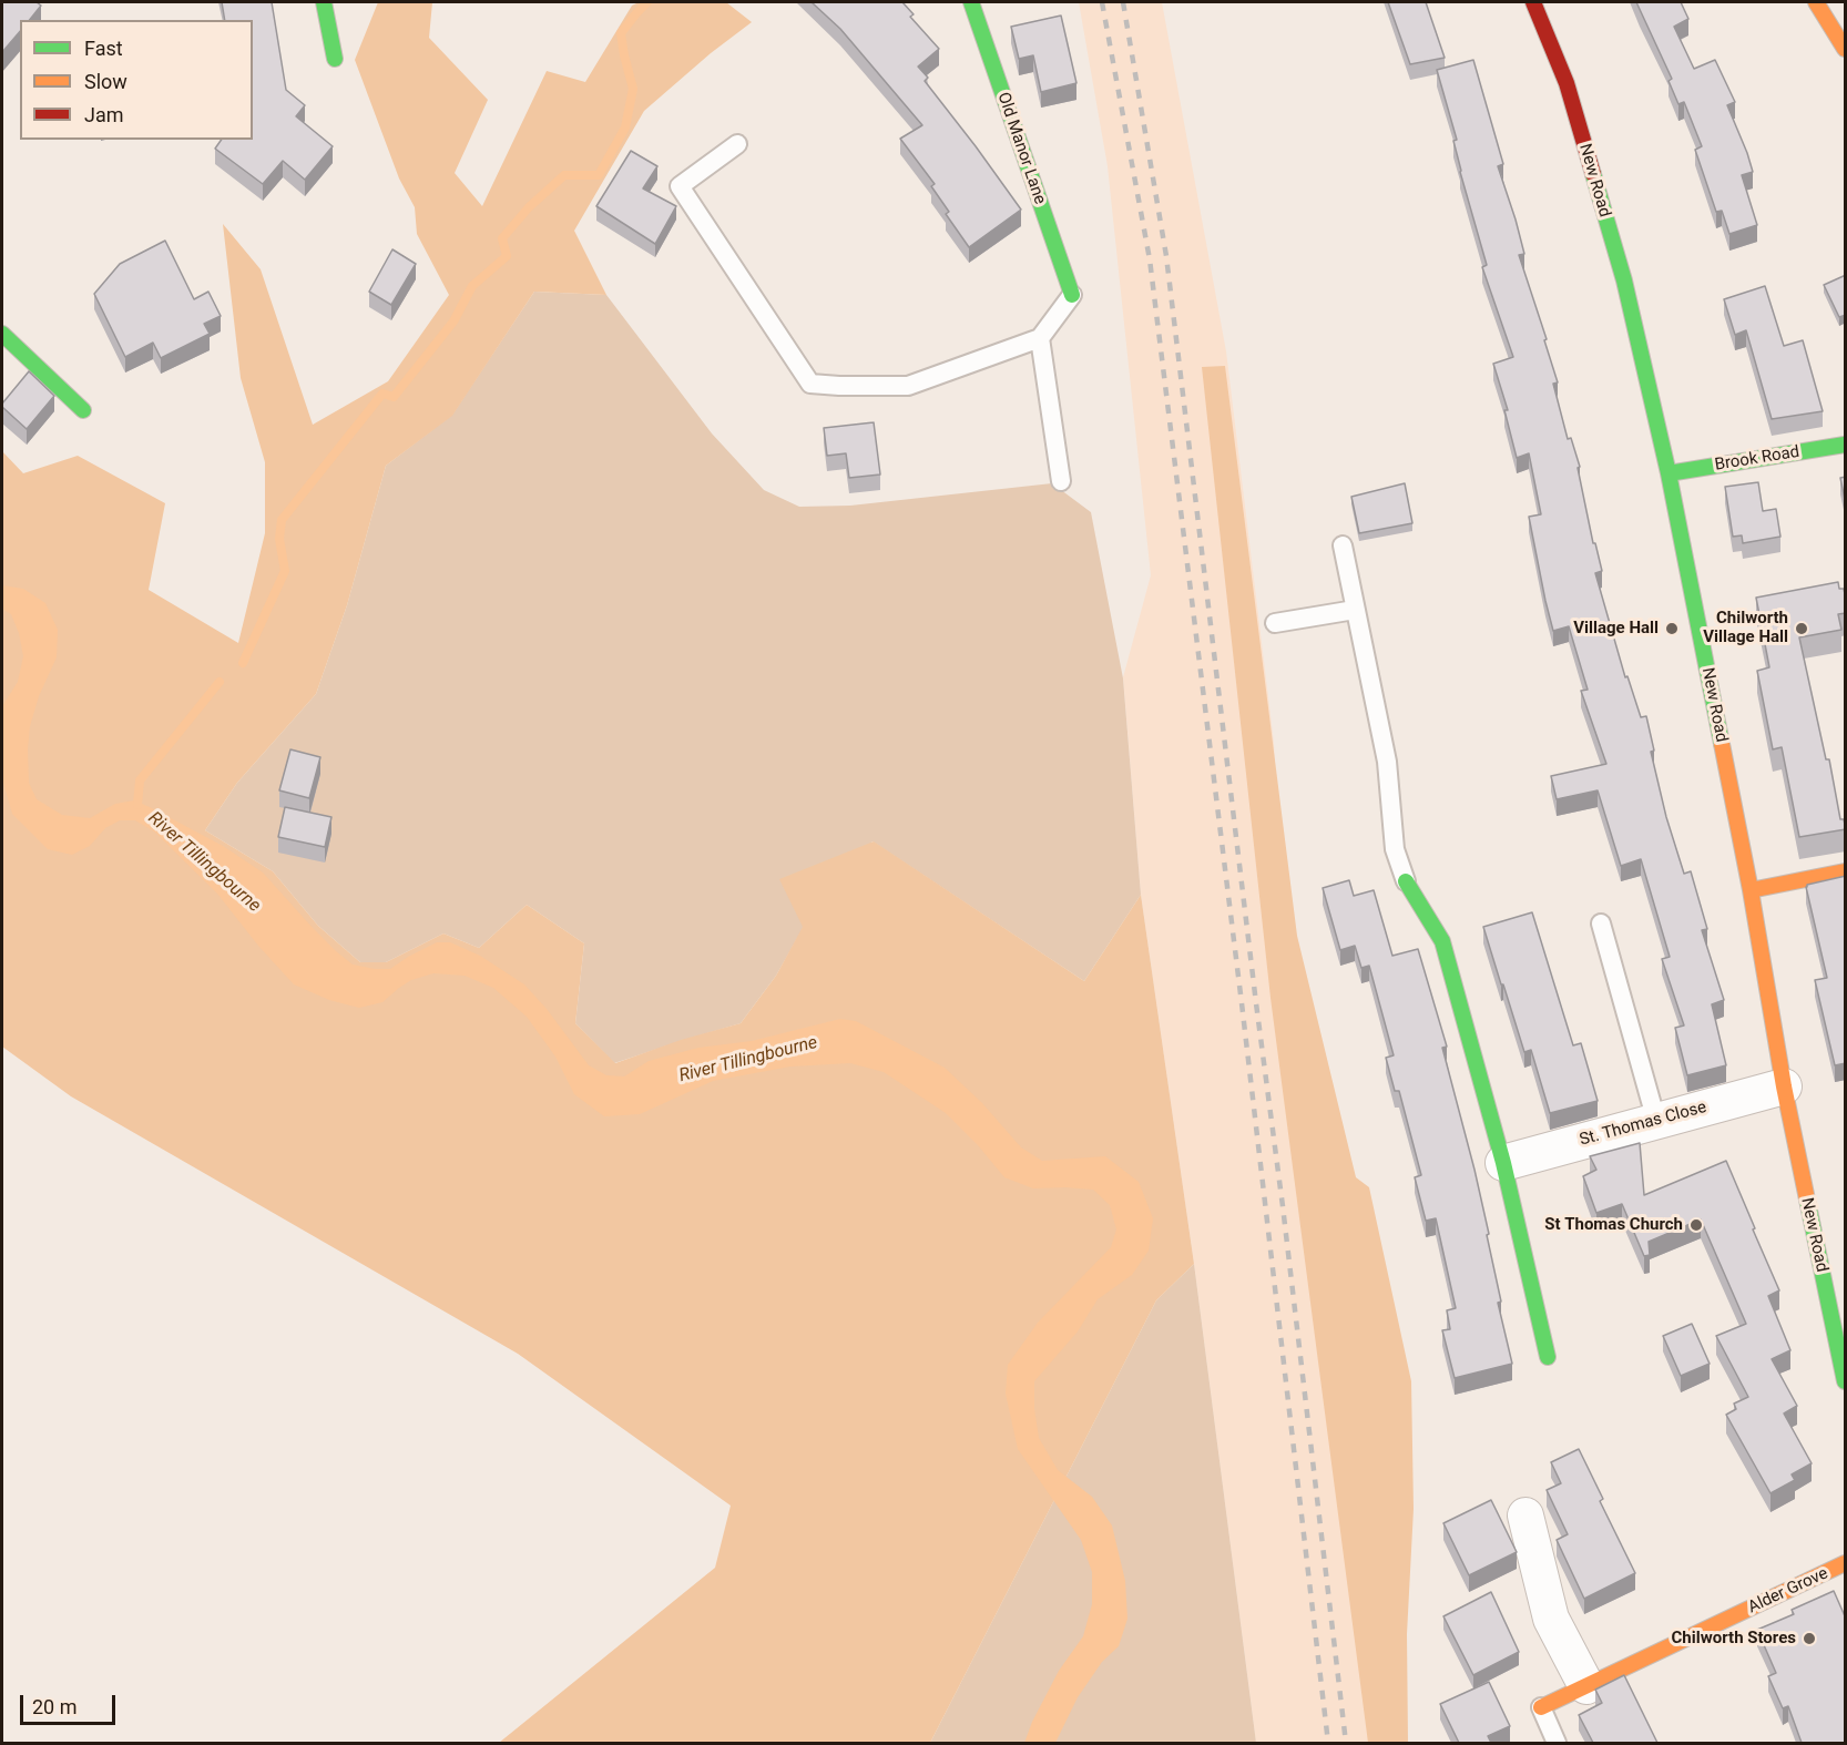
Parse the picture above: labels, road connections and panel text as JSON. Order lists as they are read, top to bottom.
{
  "streets": {
    "street": [
      "Old Manor Lane",
      "New Road",
      "Brook Road",
      "St. Thomas Close",
      "Alder Grove"
    ]
  },
  "crossings": [
    ["New Road", "Brook Road"],
    ["New Road", "St. Thomas Close"]
  ],
  "water": ["River Tillingbourne"],
  "places": [
    "Village Hall",
    "Chilworth Village Hall",
    "St Thomas Church",
    "Chilworth Stores"
  ],
  "legend": ["Fast", "Slow", "Jam"],
  "scale_bar": "20 m"
}
